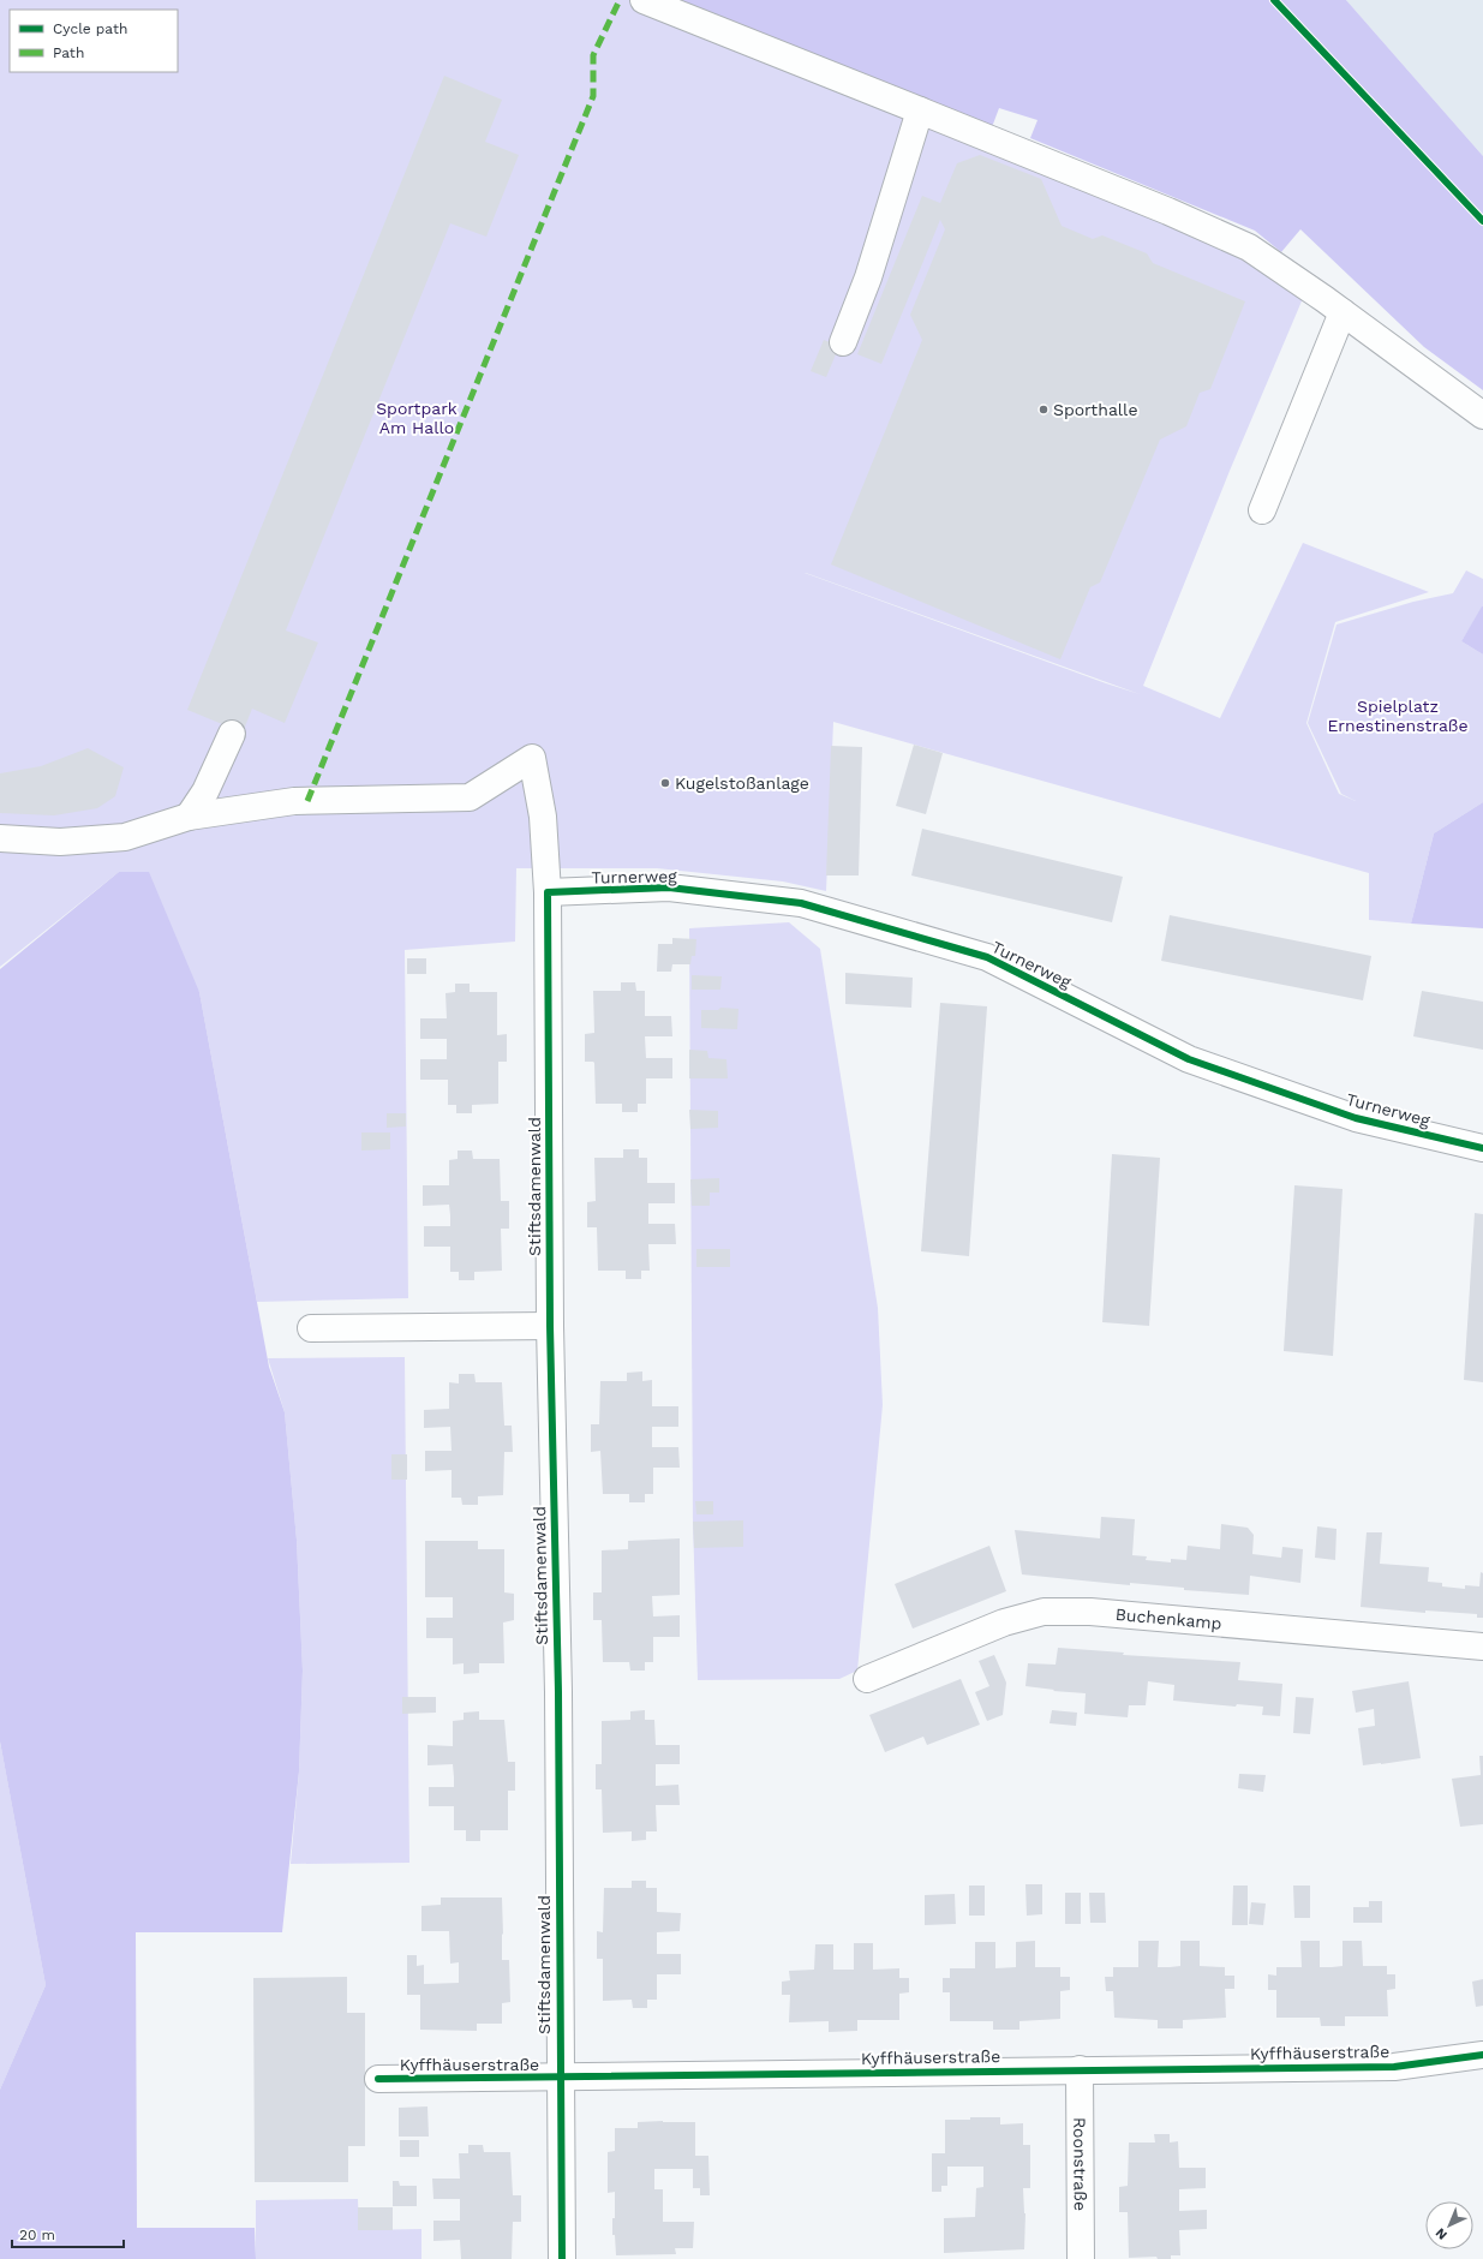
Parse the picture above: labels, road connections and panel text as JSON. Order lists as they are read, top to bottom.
{
  "streets": {
    "street": [
      "Turnerweg",
      "Stiftsdamenwald",
      "Buchenkamp",
      "Kyffhäuserstraße",
      "Roonstraße"
    ]
  },
  "crossings": [
    ["Turnerweg", "Stiftsdamenwald"],
    ["Stiftsdamenwald", "Kyffhäuserstraße"],
    ["Kyffhäuserstraße", "Roonstraße"]
  ],
  "parks": ["Sportpark Am Hallo", "Spielplatz Ernestinenstraße"],
  "places": ["Sporthalle", "Kugelstoßanlage"],
  "legend": ["Cycle path", "Path"],
  "scale_bar": "20 m",
  "north": "bottom left"
}
